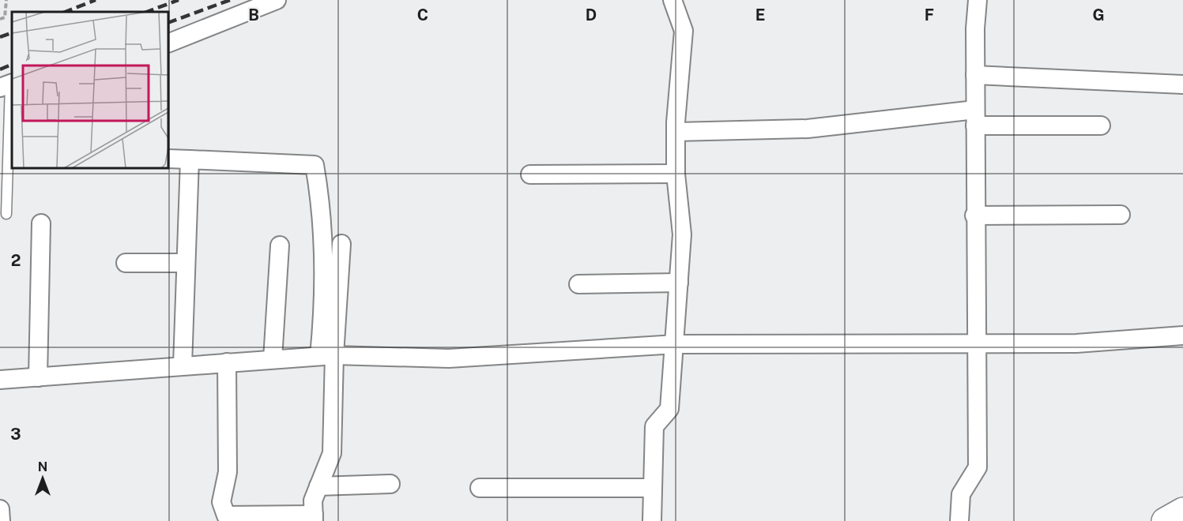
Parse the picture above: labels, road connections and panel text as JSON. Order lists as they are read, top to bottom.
{
  "north": "top",
  "grid": {
    "columns": [
      "B",
      "C",
      "D",
      "E",
      "F",
      "G"
    ],
    "rows": ["2", "3"]
  }
}
